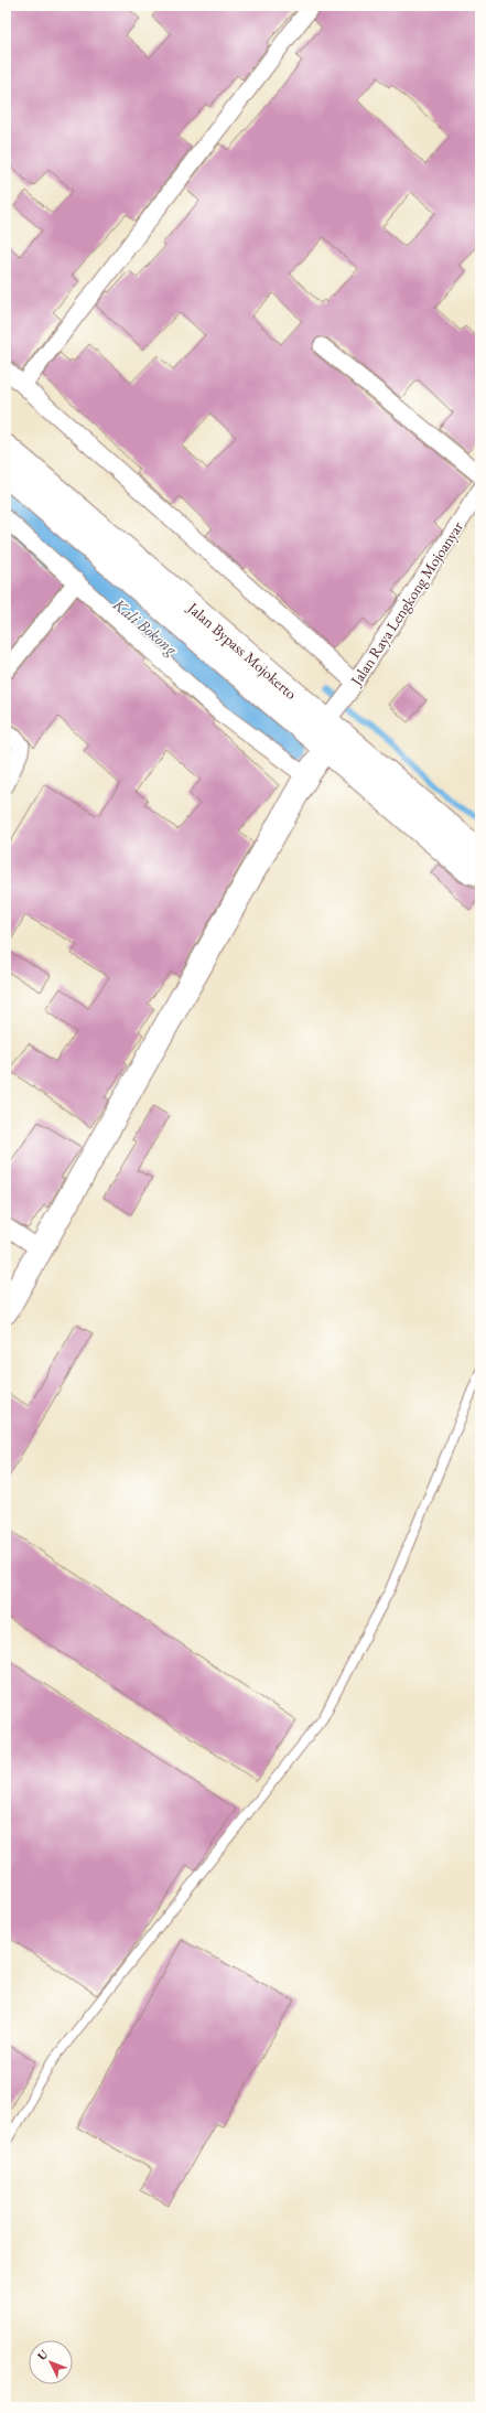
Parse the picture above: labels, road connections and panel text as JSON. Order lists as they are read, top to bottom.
{
  "streets": {
    "main road": ["Jalan Bypass Mojokerto"],
    "street": ["Jalan Raya Lengkong Mojoanyar"]
  },
  "crossings": [
    ["Jalan Raya Lengkong Mojoanyar", "Jalan Bypass Mojokerto"]
  ],
  "water": ["Kali Bokong"],
  "north": "top left"
}
